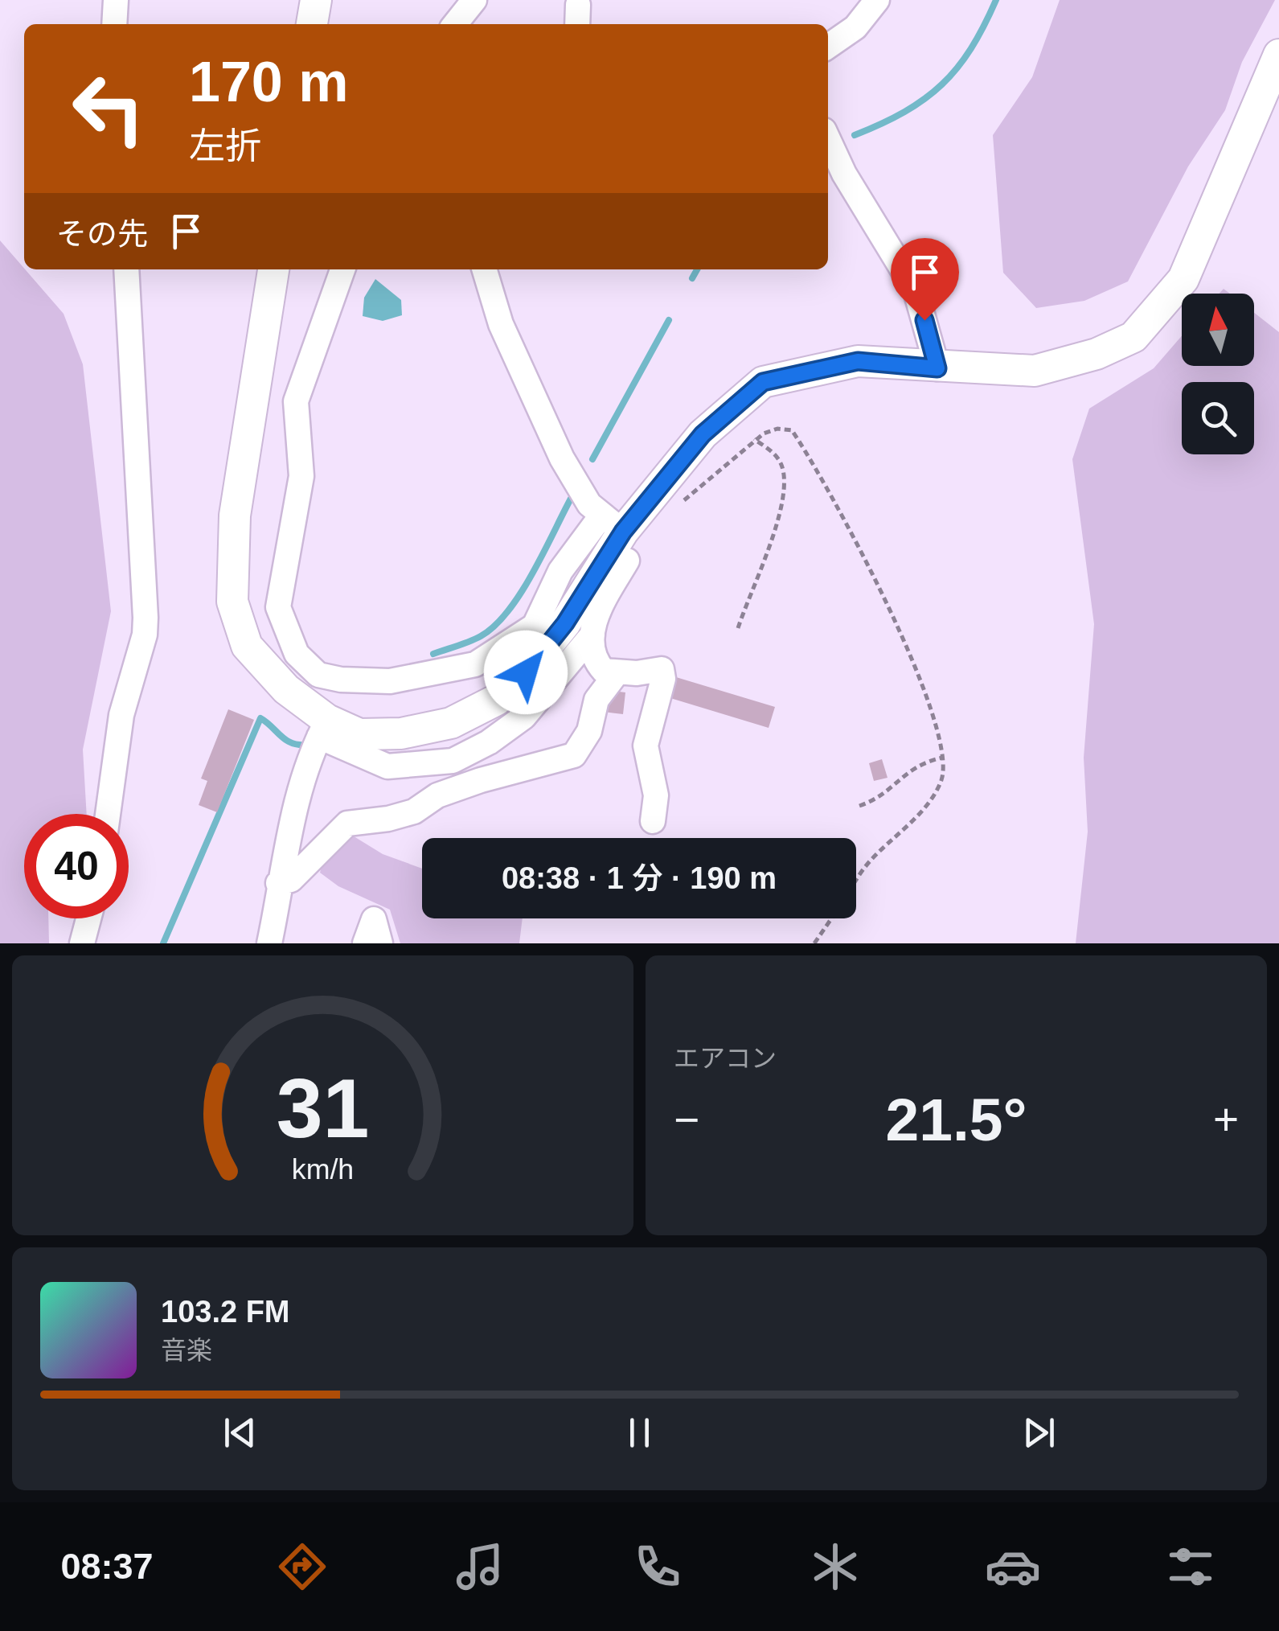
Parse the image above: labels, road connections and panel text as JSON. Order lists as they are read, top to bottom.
{
  "north": "top",
  "page": {
    "turn": ["170 m", "左折"],
    "then": "その先",
    "limit": "40",
    "trip": "08:38 · 1 分 · 190 m",
    "tile": "エアコン",
    "heat": ["−", "21.5°", "+"],
    "song": ["103.2 FM", "音楽"],
    "tabs": "08:37",
    "gauge": ["31", "km/h"]
  }
}
